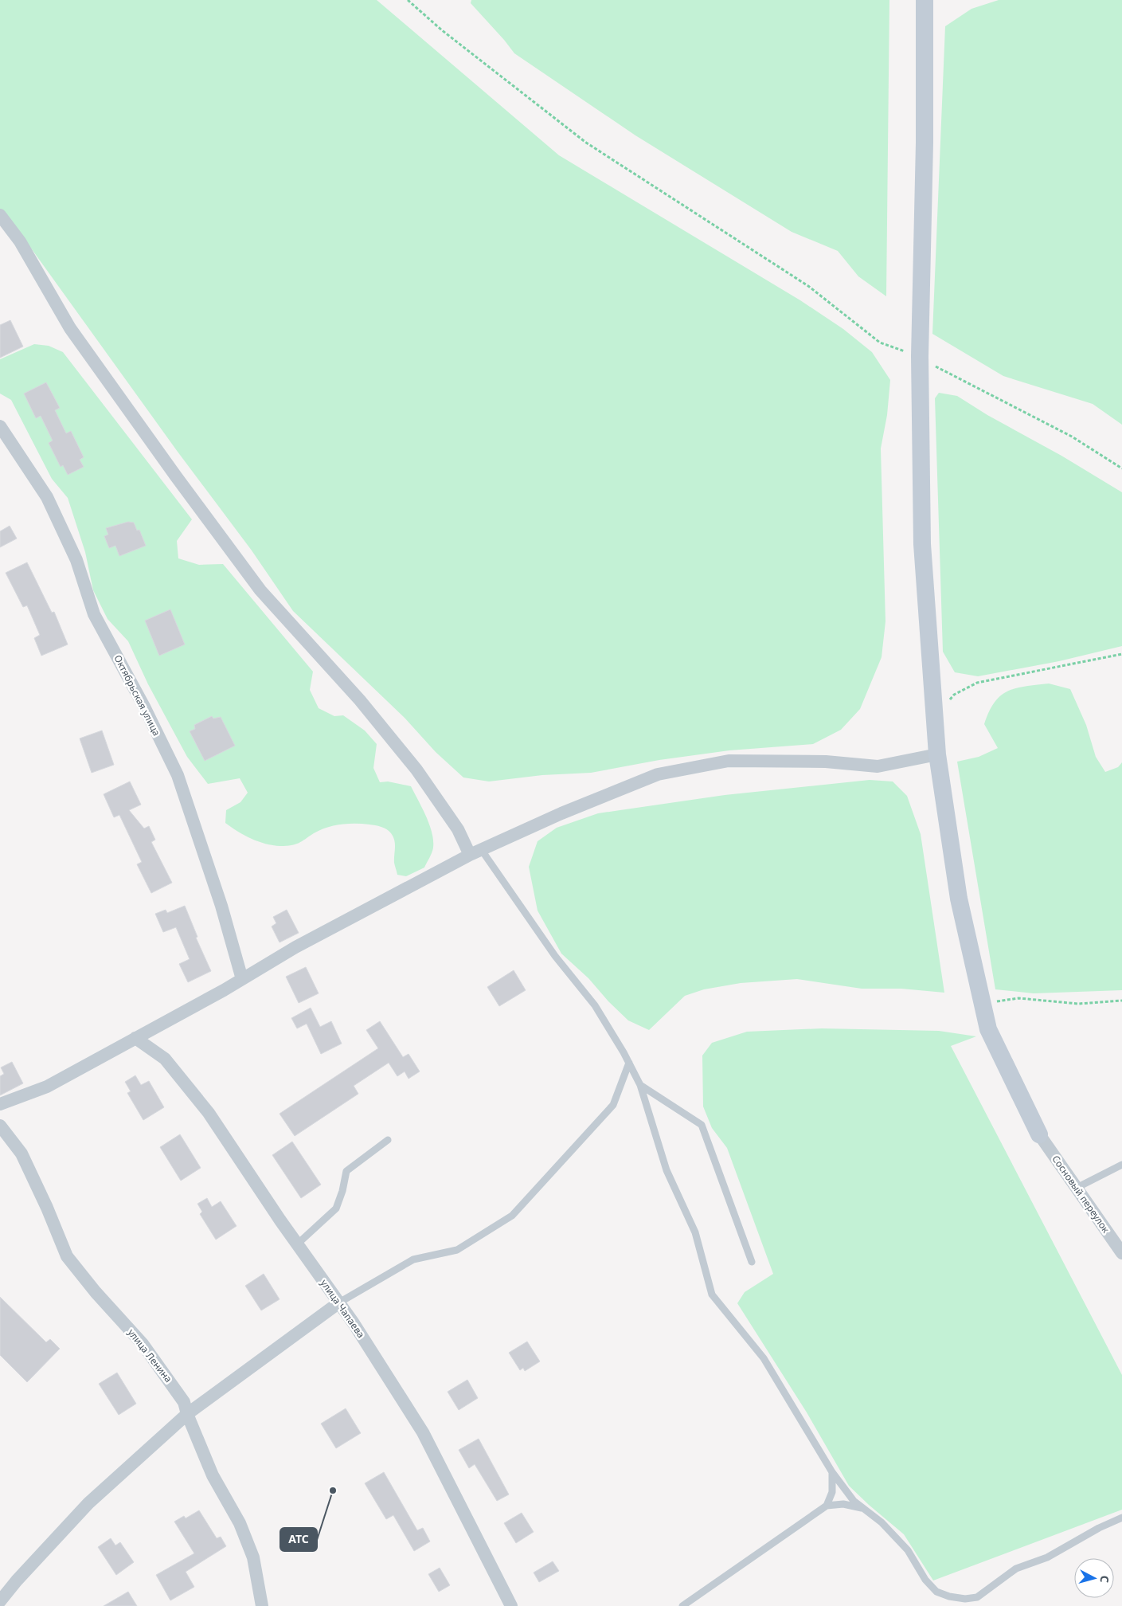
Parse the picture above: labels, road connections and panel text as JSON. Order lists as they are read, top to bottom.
{
  "streets": {
    "street": [
      "Октябрьская улица",
      "Сосновый переулок",
      "улица Чапаева",
      "улица Ленина"
    ]
  },
  "places": ["АТС"],
  "north": "right"
}
